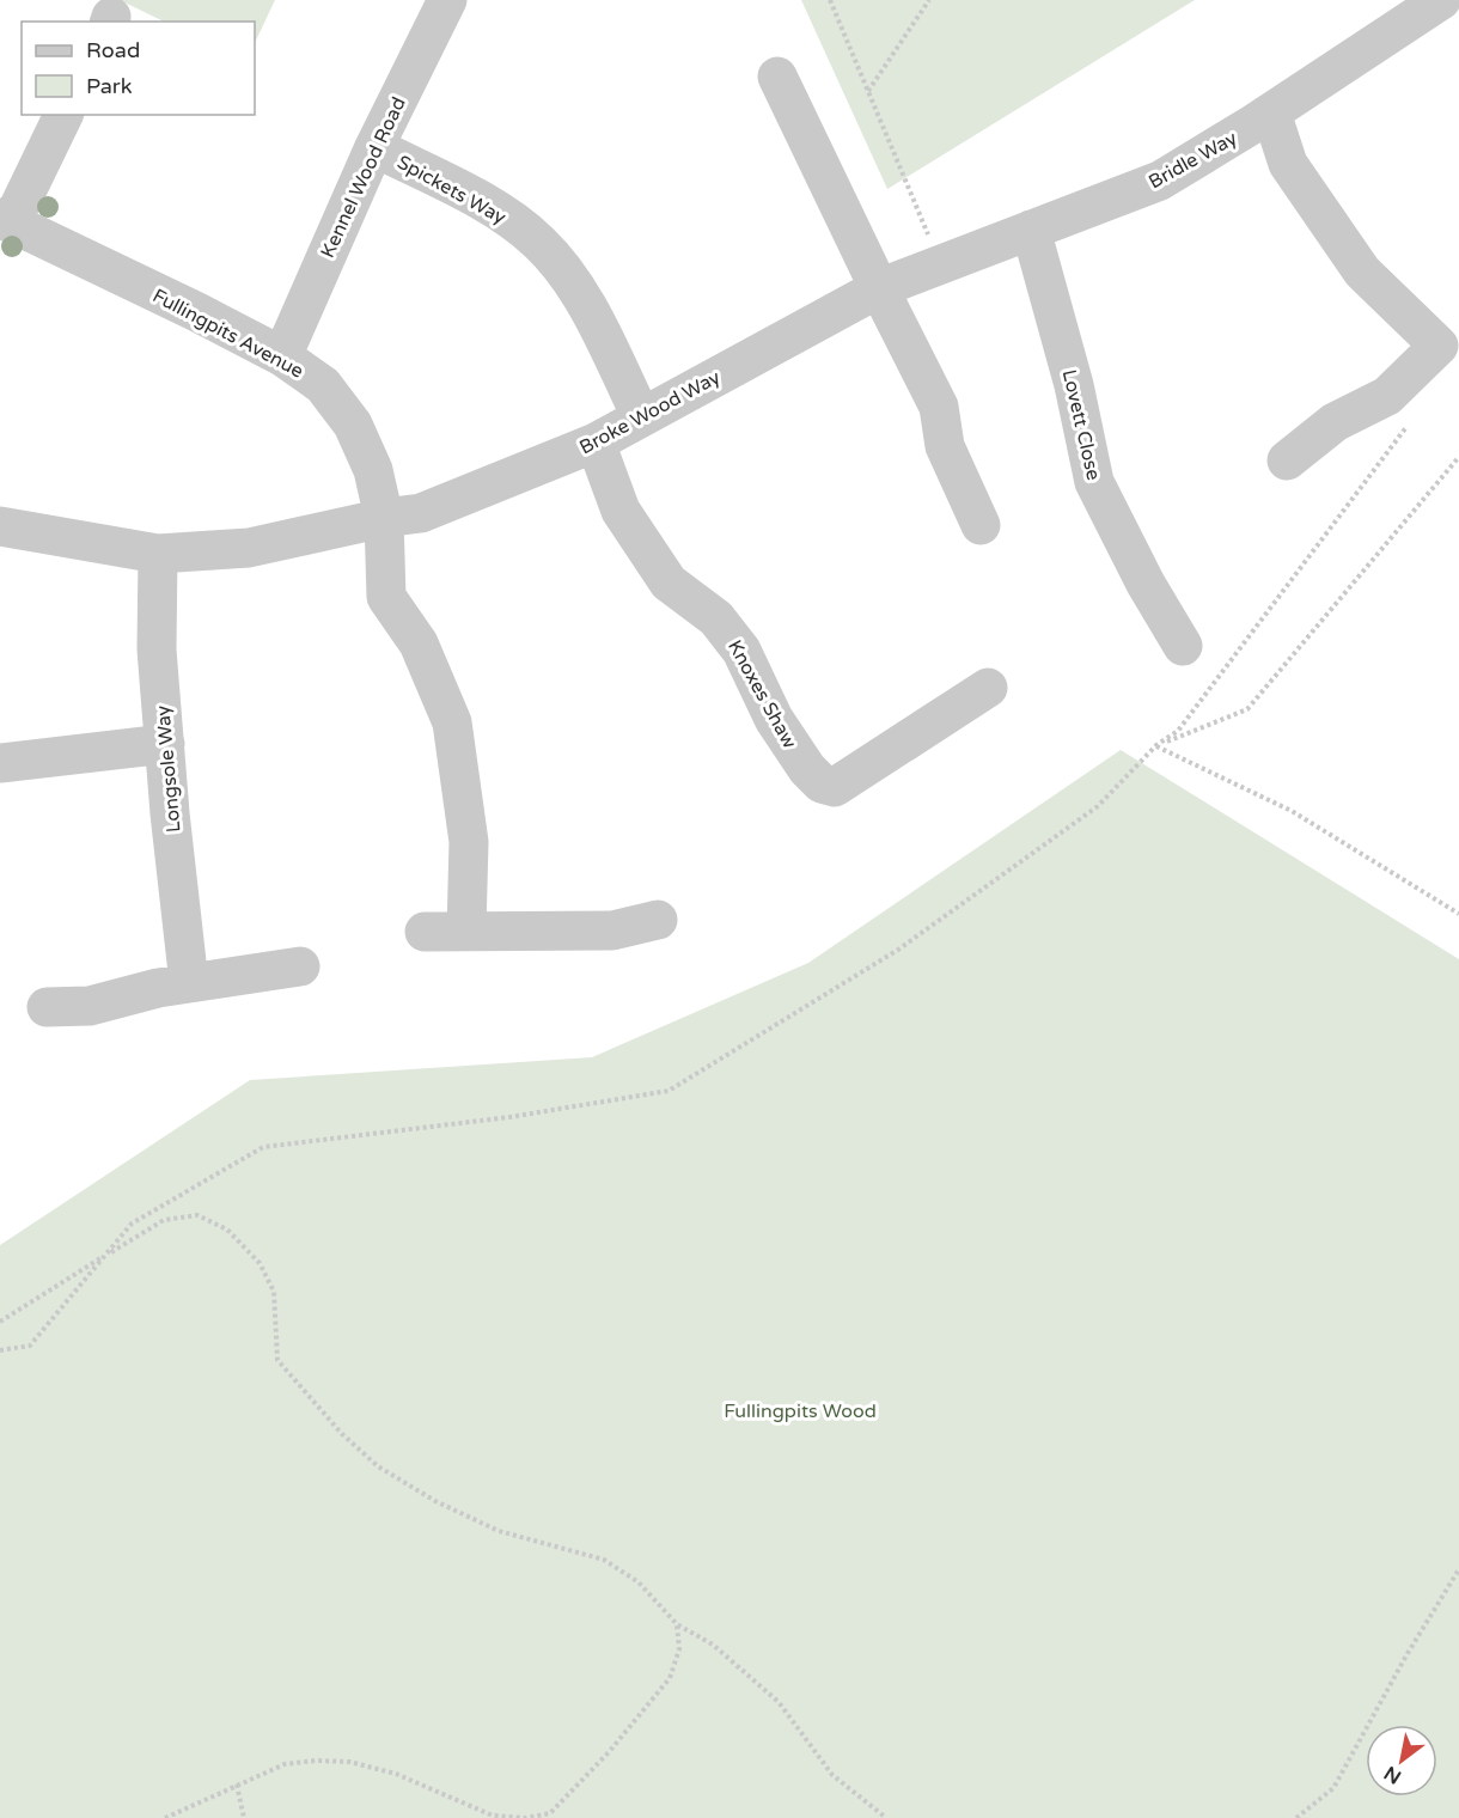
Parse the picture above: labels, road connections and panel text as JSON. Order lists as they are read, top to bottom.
{
  "streets": {
    "street": [
      "Bridle Way",
      "Kennel Wood Road",
      "Spickets Way",
      "Fullingpits Avenue",
      "Broke Wood Way",
      "Lovett Close",
      "Knoxes Shaw",
      "Longsole Way"
    ]
  },
  "crossings": [
    ["Bridle Way", "Broke Wood Way"],
    ["Bridle Way", "Lovett Close"],
    ["Kennel Wood Road", "Spickets Way"],
    ["Kennel Wood Road", "Fullingpits Avenue"],
    ["Spickets Way", "Broke Wood Way"],
    ["Fullingpits Avenue", "Broke Wood Way"],
    ["Broke Wood Way", "Knoxes Shaw"],
    ["Broke Wood Way", "Longsole Way"]
  ],
  "parks": ["Fullingpits Wood"],
  "legend": ["Road", "Park"],
  "north": "bottom left"
}
